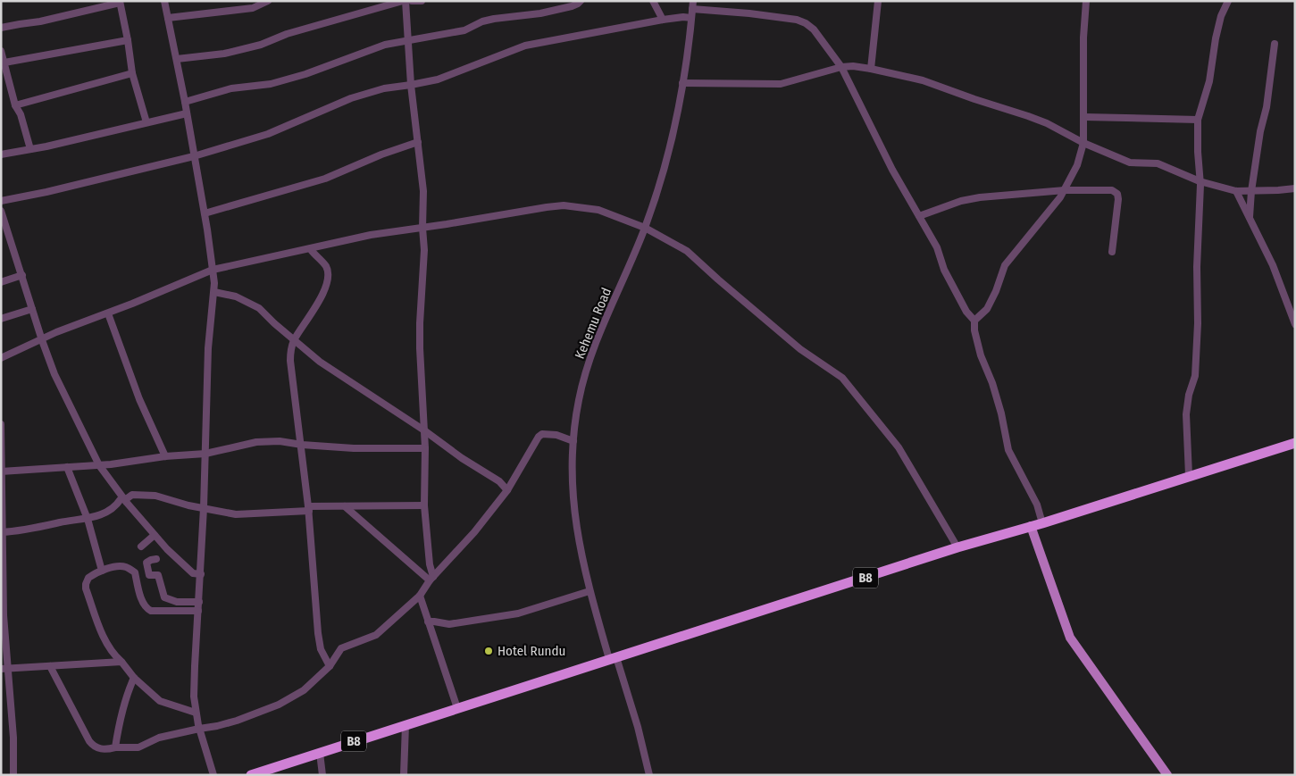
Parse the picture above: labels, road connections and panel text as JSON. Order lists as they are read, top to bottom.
{
  "streets": {
    "highway": ["B8"],
    "street": ["Kehemu Road"]
  },
  "crossings": [
    ["Kehemu Road", "B8"]
  ],
  "places": ["Hotel Rundu"]
}
